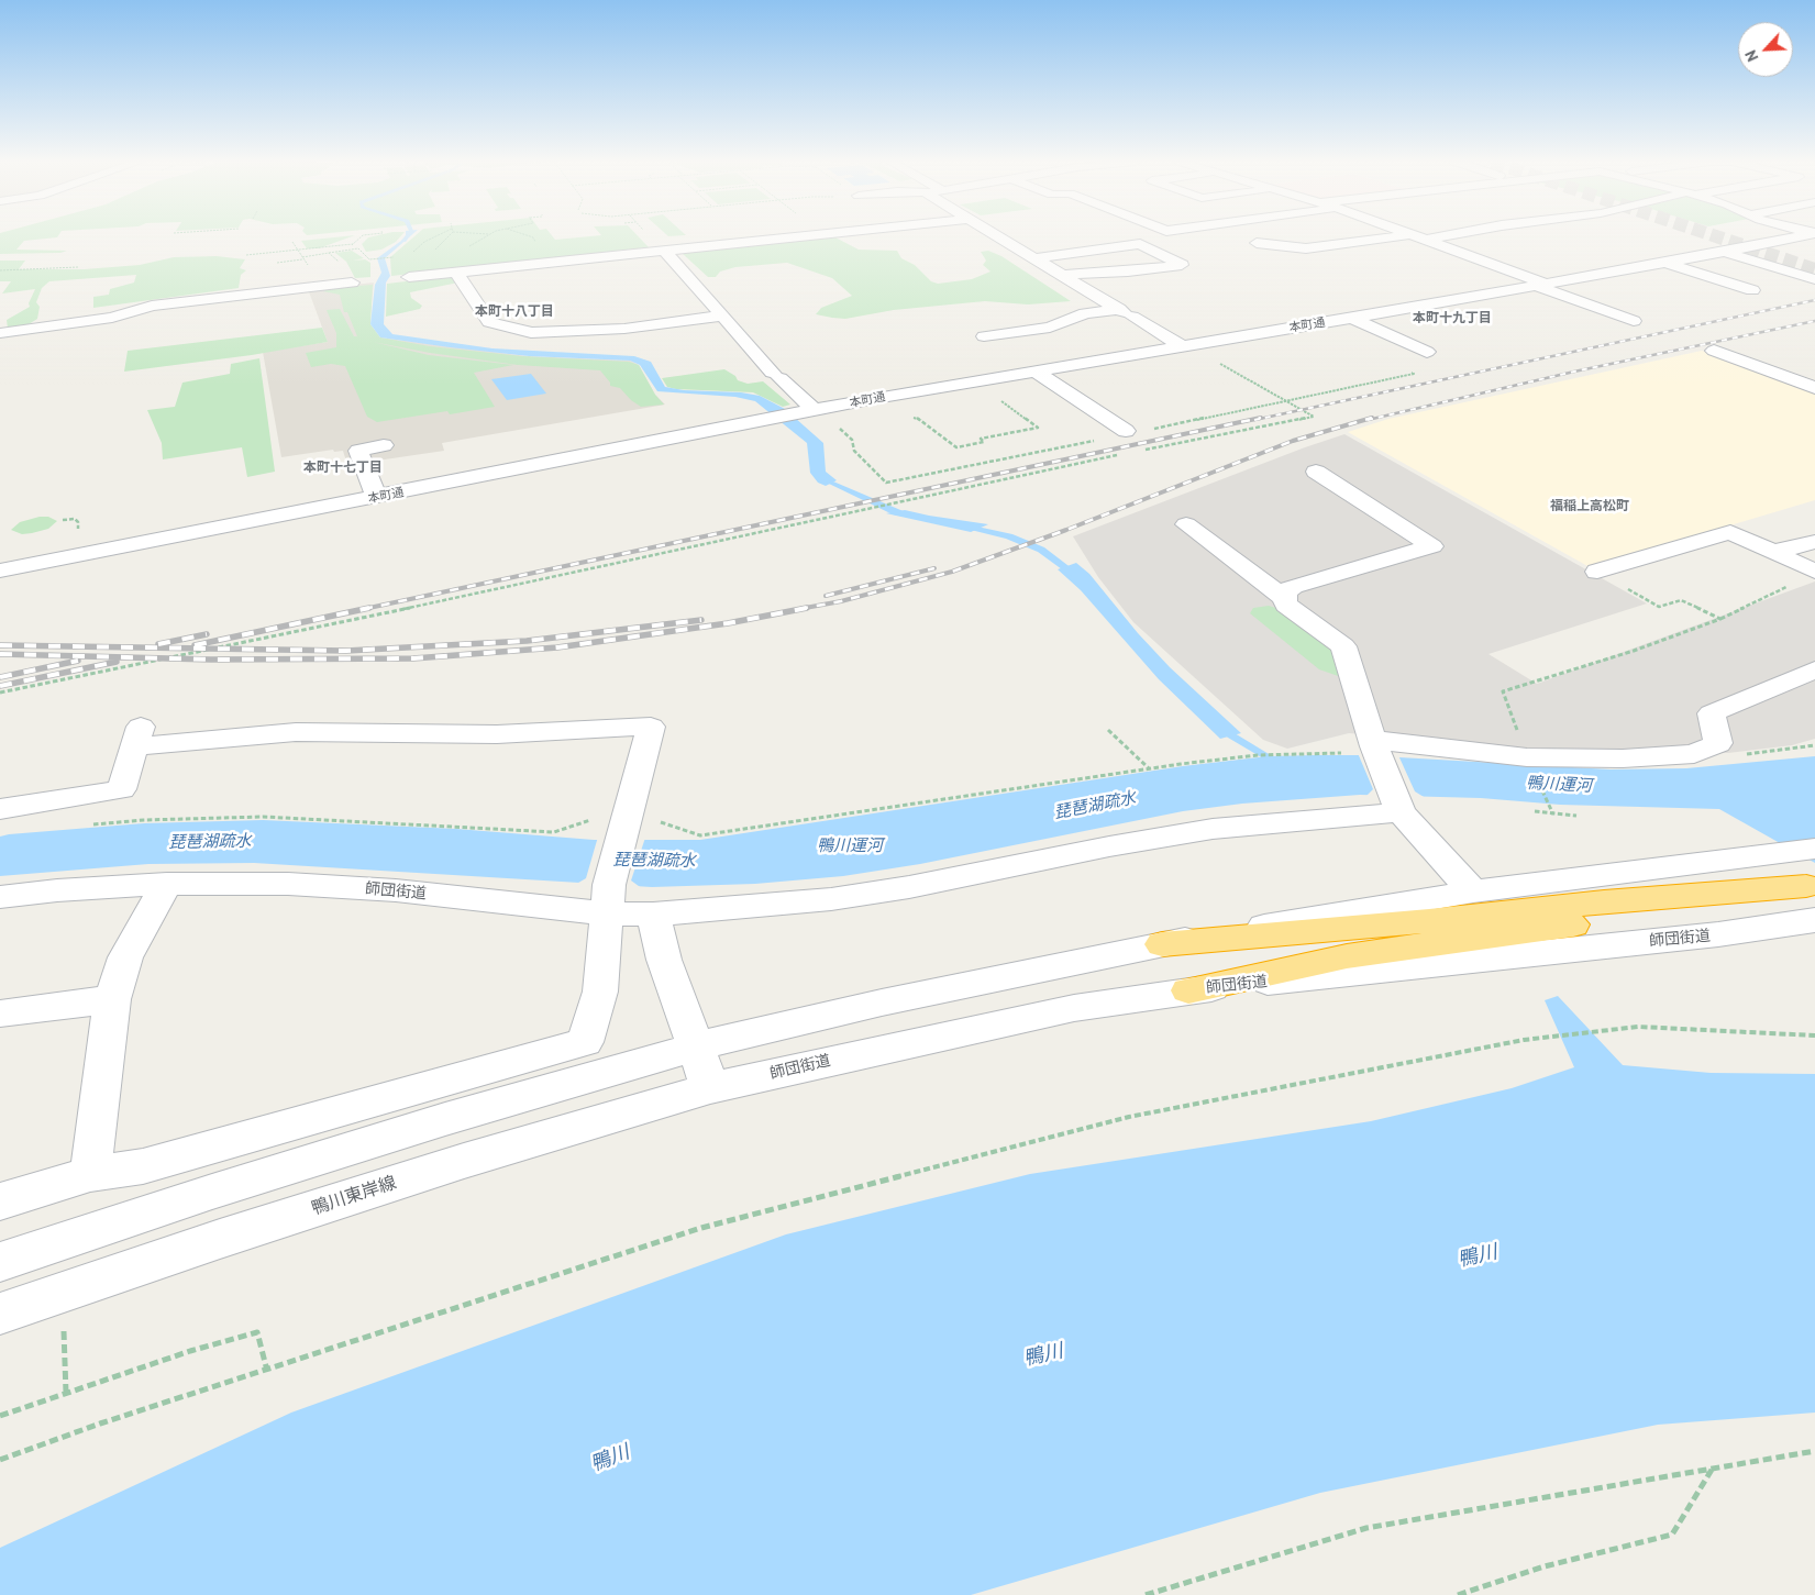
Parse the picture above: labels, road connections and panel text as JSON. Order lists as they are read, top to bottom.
{
  "streets": {
    "street": ["本町通", "師団街道", "鴨川東岸線"]
  },
  "crossings": [
    ["師団街道", "鴨川東岸線"]
  ],
  "districts": [
    "本町十八丁目",
    "本町十九丁目",
    "本町十七丁目",
    "福稲上高松町"
  ],
  "water": ["鴨川運河", "琵琶湖疏水", "鴨川"],
  "north": "bottom left"
}
